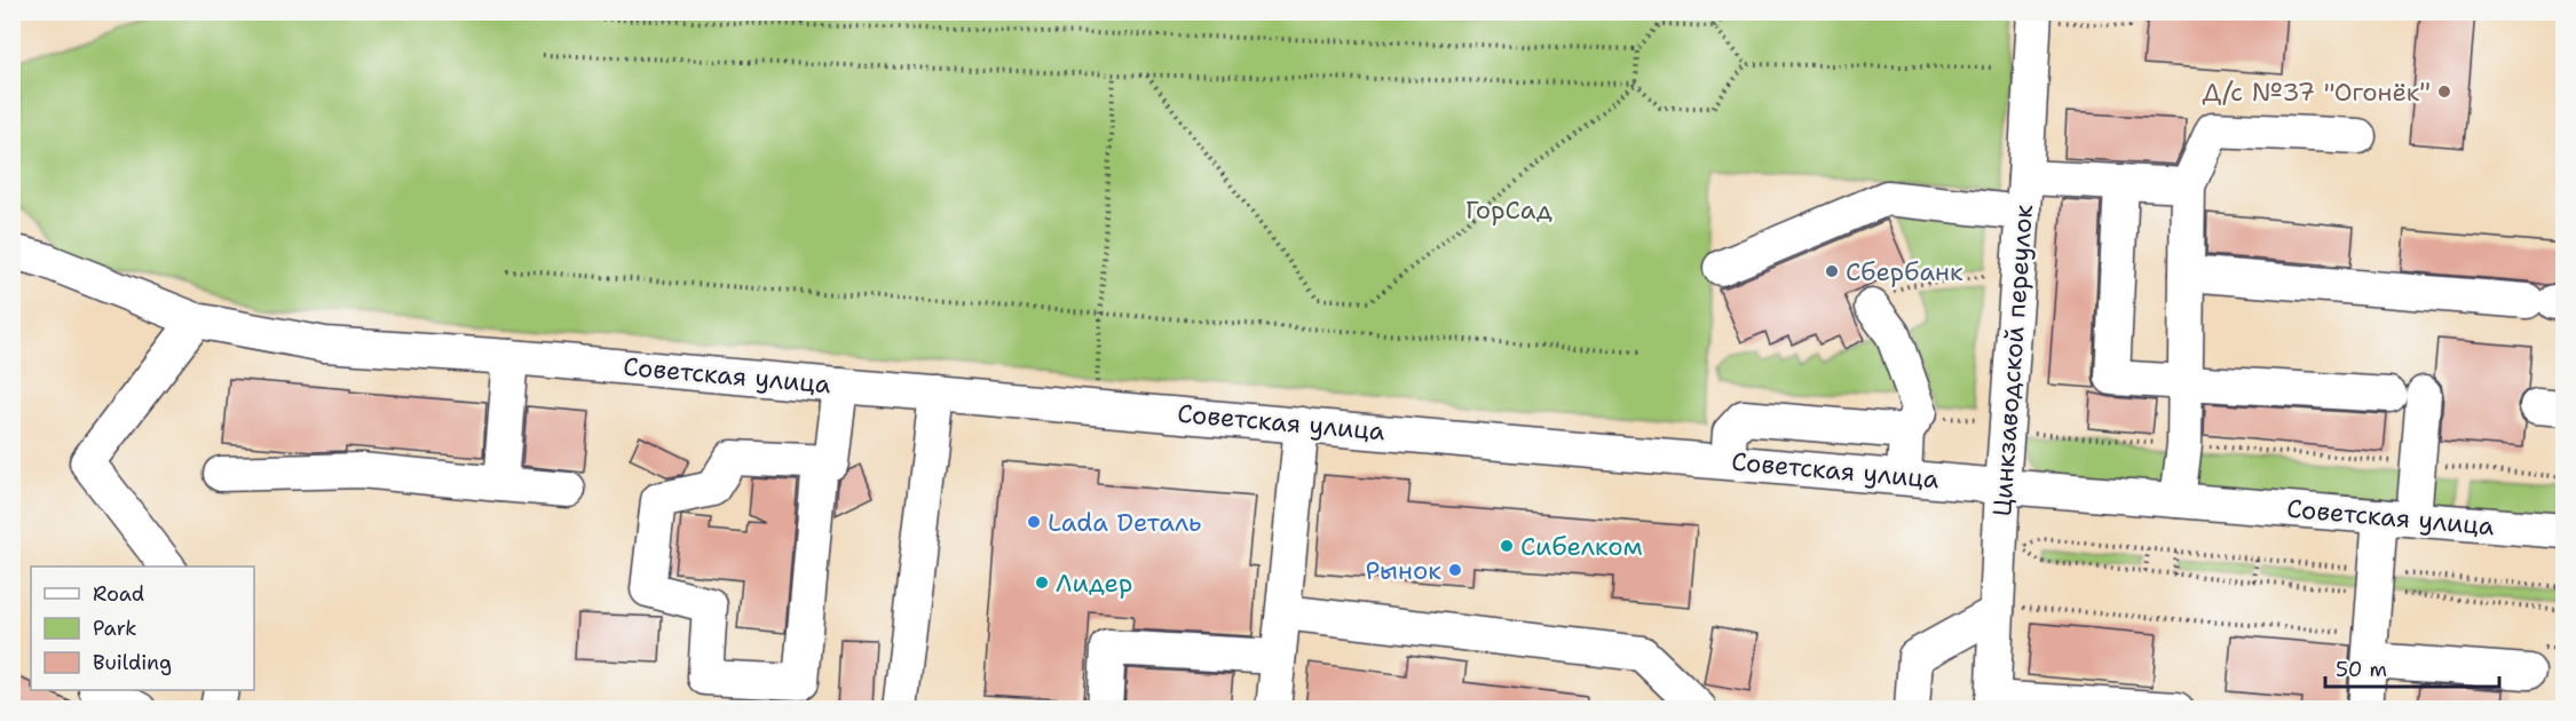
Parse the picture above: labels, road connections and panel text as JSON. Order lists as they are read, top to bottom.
{
  "streets": {
    "street": ["Цинкзаводской переулок", "Советская улица"]
  },
  "crossings": [
    ["Цинкзаводской переулок", "Советская улица"]
  ],
  "parks": ["ГорСад"],
  "places": [
    "Д/с №37 \"Огонёк\"",
    "Сбербанк",
    "Lada Dеталь",
    "Сибелком",
    "Рынок",
    "Лидер"
  ],
  "legend": ["Road", "Park", "Building"],
  "scale_bar": "50 m"
}
